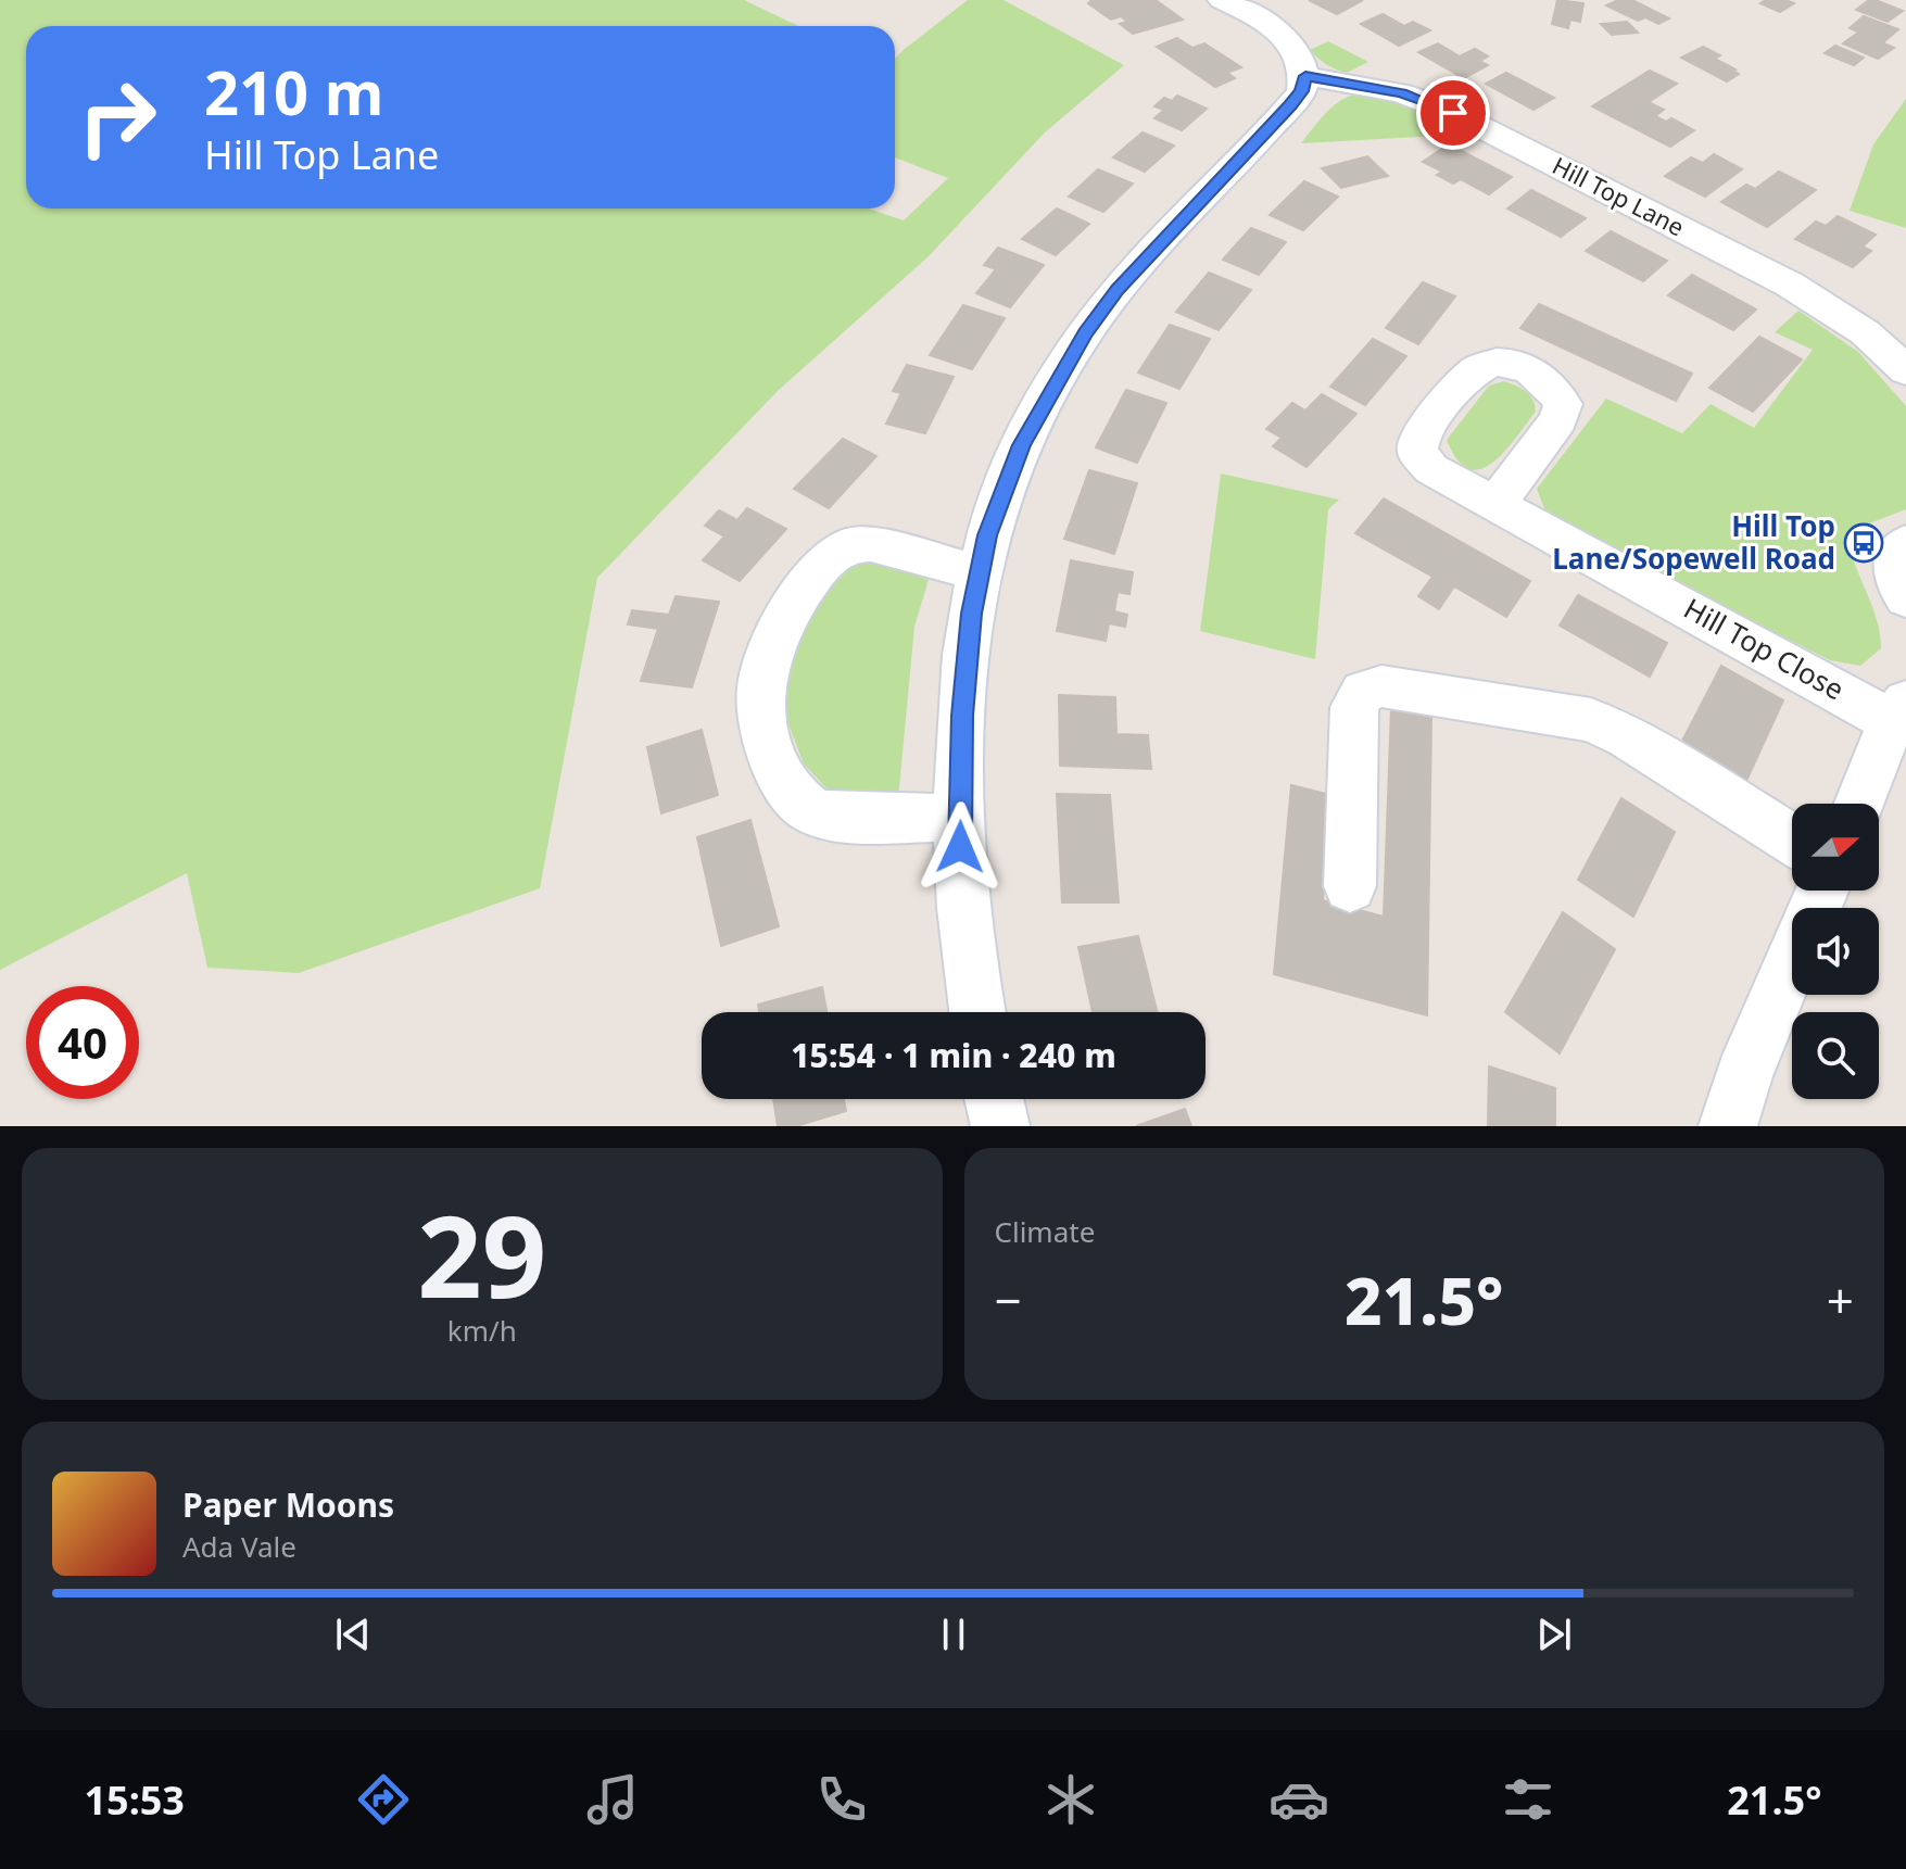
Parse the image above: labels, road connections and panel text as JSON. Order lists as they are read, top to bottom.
{
  "streets": {
    "street": ["Hill Top Lane", "Hill Top Close"]
  },
  "places": {
    "bus stop": ["Hill Top Lane/Sopewell Road"]
  },
  "north": "right",
  "page": {
    "turn": ["210 m", "Hill Top Lane"],
    "limit": "40",
    "trip": "15:54 · 1 min · 240 m",
    "tile": [
      ["29", "km/h"],
      "Climate"
    ],
    "heat": ["−", "21.5°", "+"],
    "song": ["Paper Moons", "Ada Vale"],
    "tabs": ["15:53", "21.5°"]
  }
}
